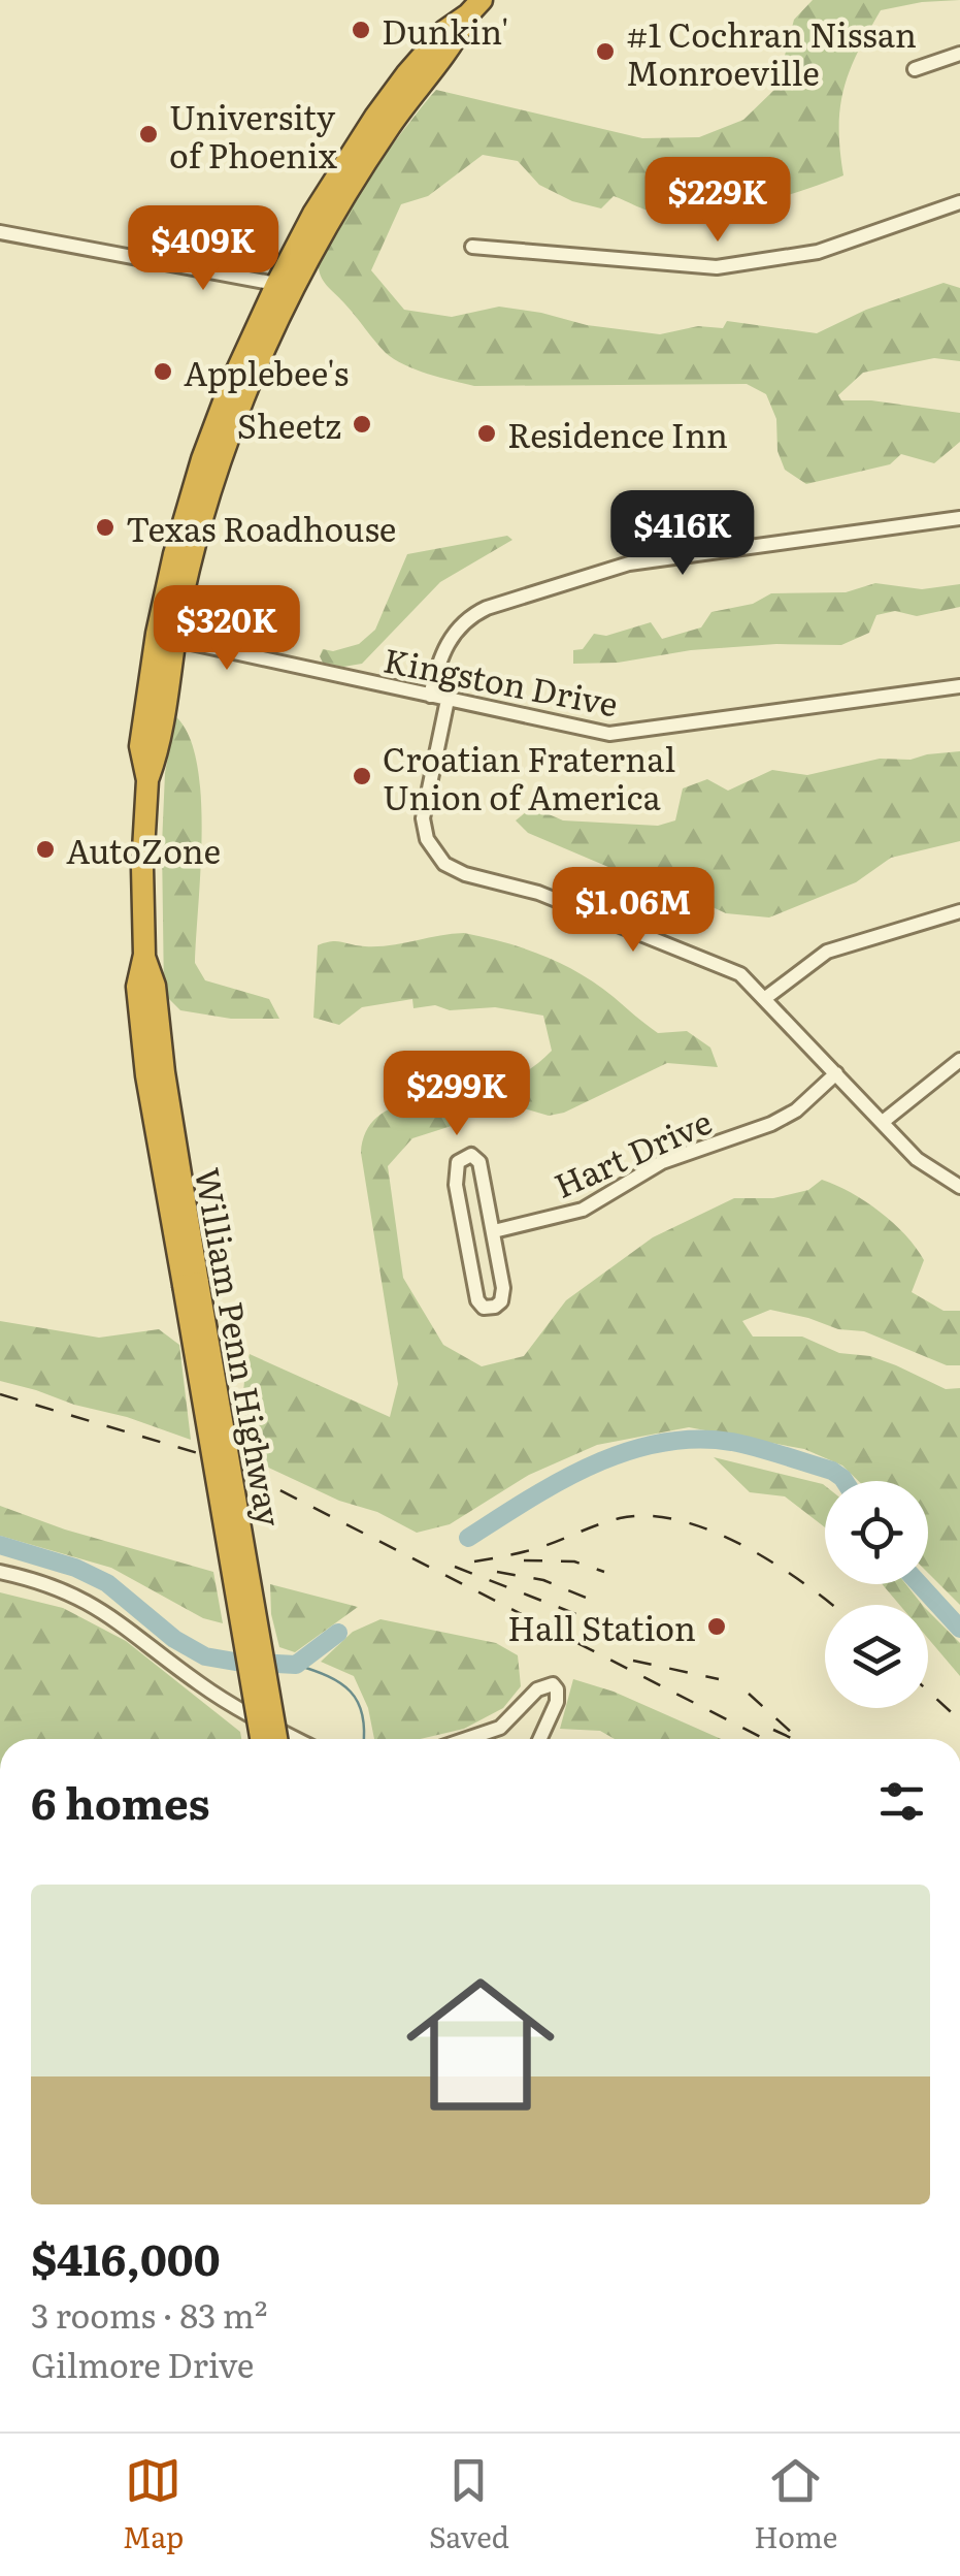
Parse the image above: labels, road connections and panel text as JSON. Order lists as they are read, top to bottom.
{
  "streets": {
    "highway": ["William Penn Highway"],
    "street": ["Kingston Drive", "Hart Drive"]
  },
  "crossings": [
    ["Kingston Drive", "William Penn Highway"]
  ],
  "places": [
    "Dunkin'",
    "#1 Cochran Nissan Monroeville",
    "University of Phoenix",
    "Applebee's",
    "Sheetz",
    "Residence Inn",
    "Texas Roadhouse",
    "Croatian Fraternal Union of America",
    "AutoZone",
    "Hall Station"
  ],
  "page": {
    "price": [
      "$229K",
      "$409K",
      "$416K",
      "$320K",
      "$1.06M",
      "$299K"
    ],
    "heading": "6 homes",
    "list": [
      {
        "name": "$416,000",
        "note": "3 rooms · 83 m² · Gilmore Drive"
      }
    ],
    "tabs": ["Map", "Saved", "Home"]
  }
}
